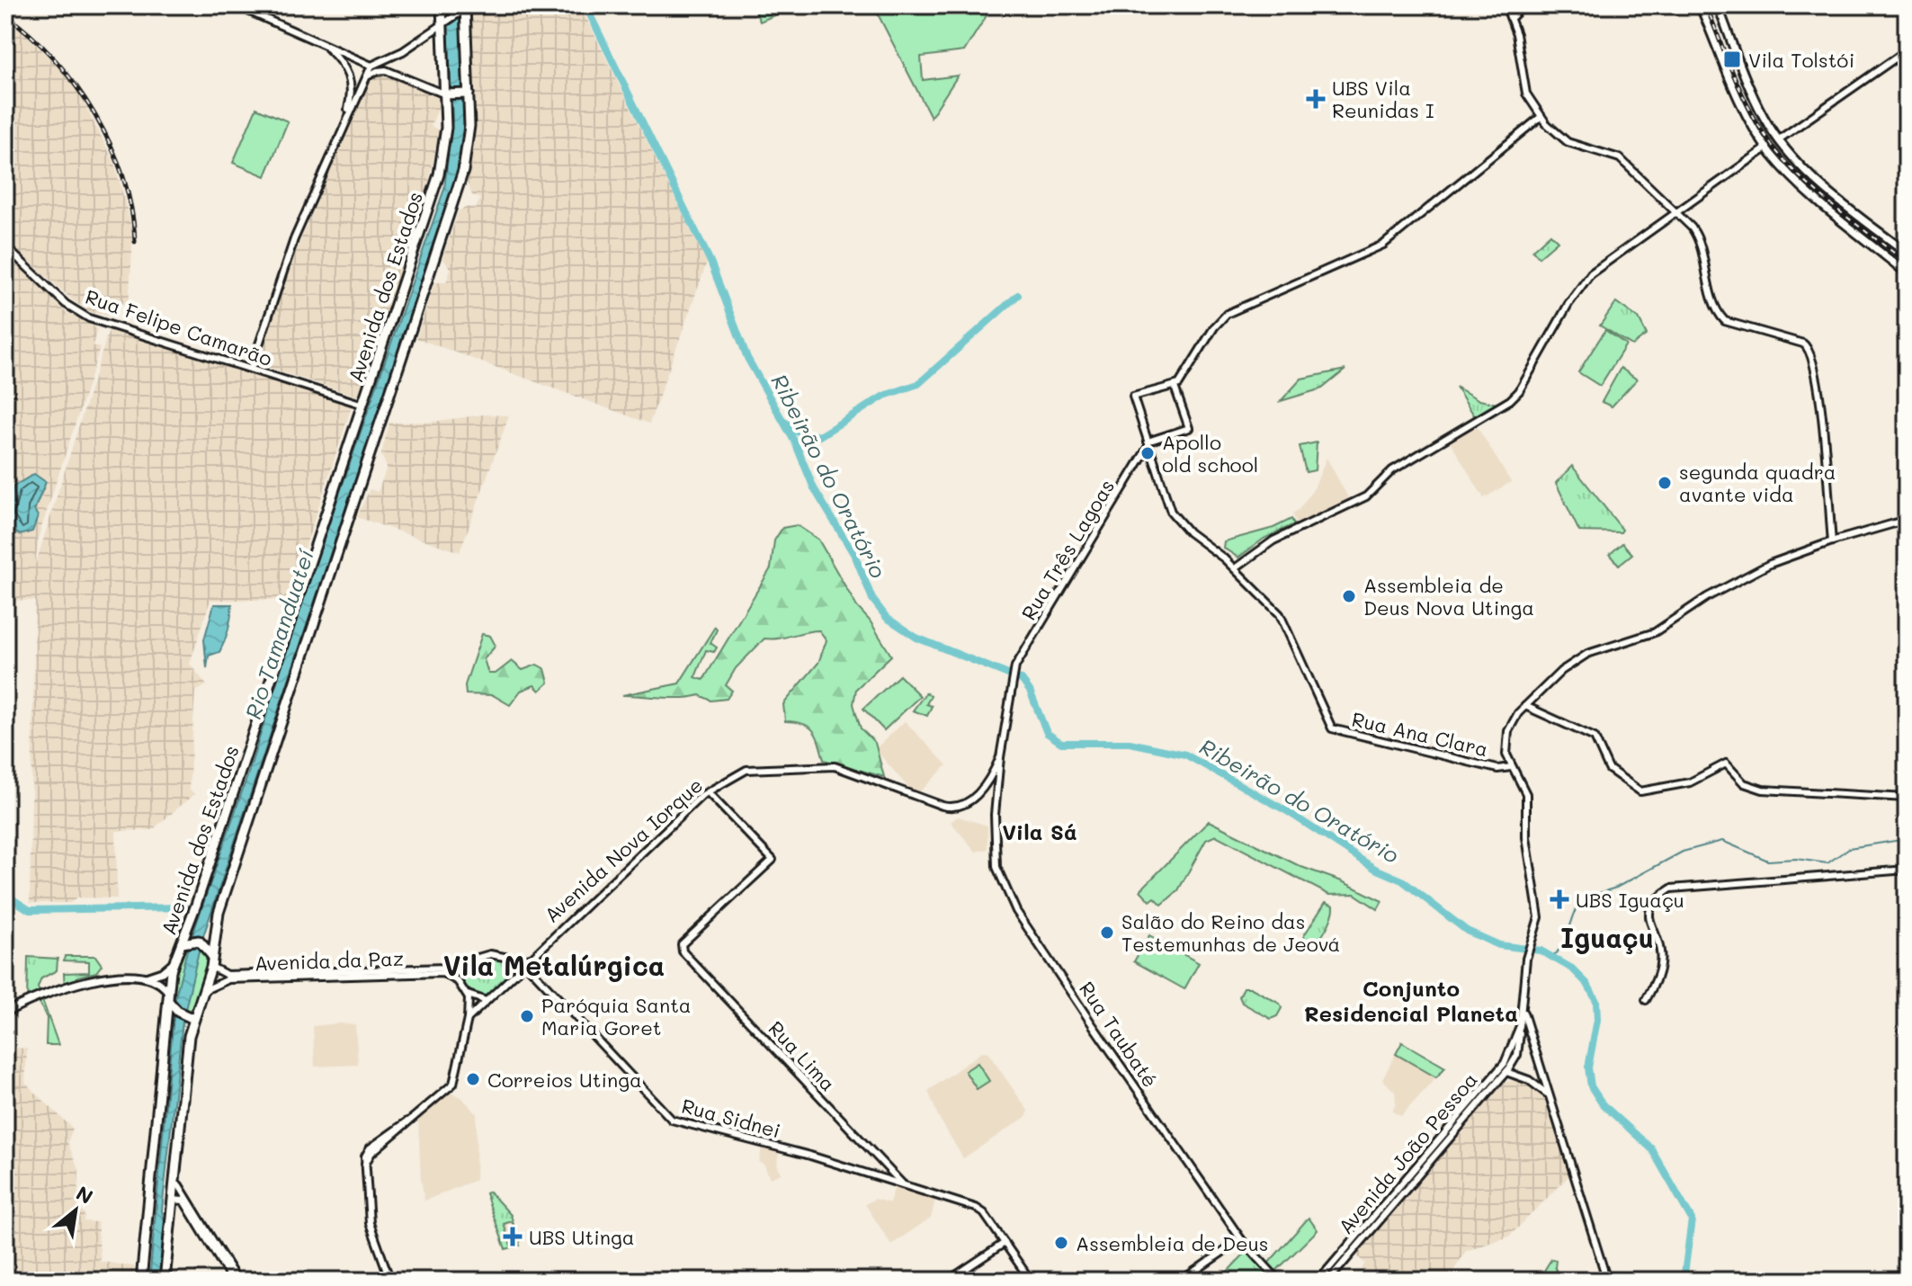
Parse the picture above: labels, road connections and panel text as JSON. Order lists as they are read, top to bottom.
{
  "streets": {
    "highway": ["Avenida dos Estados"],
    "main road": [
      "Rua Felipe Camarão",
      "Rua Três Lagoas",
      "Rua Ana Clara",
      "Avenida Nova Iorque",
      "Avenida da Paz",
      "Rua Taubaté",
      "Rua Lima",
      "Rua Sidnei",
      "Avenida João Pessoa"
    ]
  },
  "crossings": [
    ["Avenida dos Estados", "Rua Felipe Camarão"],
    ["Avenida dos Estados", "Avenida da Paz"],
    ["Rua Três Lagoas", "Rua Ana Clara"],
    ["Rua Três Lagoas", "Rua Taubaté"],
    ["Avenida Nova Iorque", "Avenida da Paz"],
    ["Avenida Nova Iorque", "Rua Lima"],
    ["Avenida Nova Iorque", "Rua Sidnei"],
    ["Rua Lima", "Rua Sidnei"]
  ],
  "districts": [
    "Vila Sá",
    "Iguaçu",
    "Vila Metalúrgica",
    "Conjunto Residencial Planeta"
  ],
  "water": ["Ribeirão do Oratório", "Rio Tamanduateí"],
  "places": {
    "transit": ["Vila Tolstói"],
    "health": ["UBS Vila Reunidas I", "UBS Iguaçu", "UBS Utinga"],
    "other": [
      "Apollo old school",
      "segunda quadra avante vida",
      "Assembleia de Deus Nova Utinga",
      "Salão do Reino das Testemunhas de Jeová",
      "Paróquia Santa Maria Goret",
      "Correios Utinga",
      "Assembleia de Deus"
    ]
  },
  "north": "top right"
}
